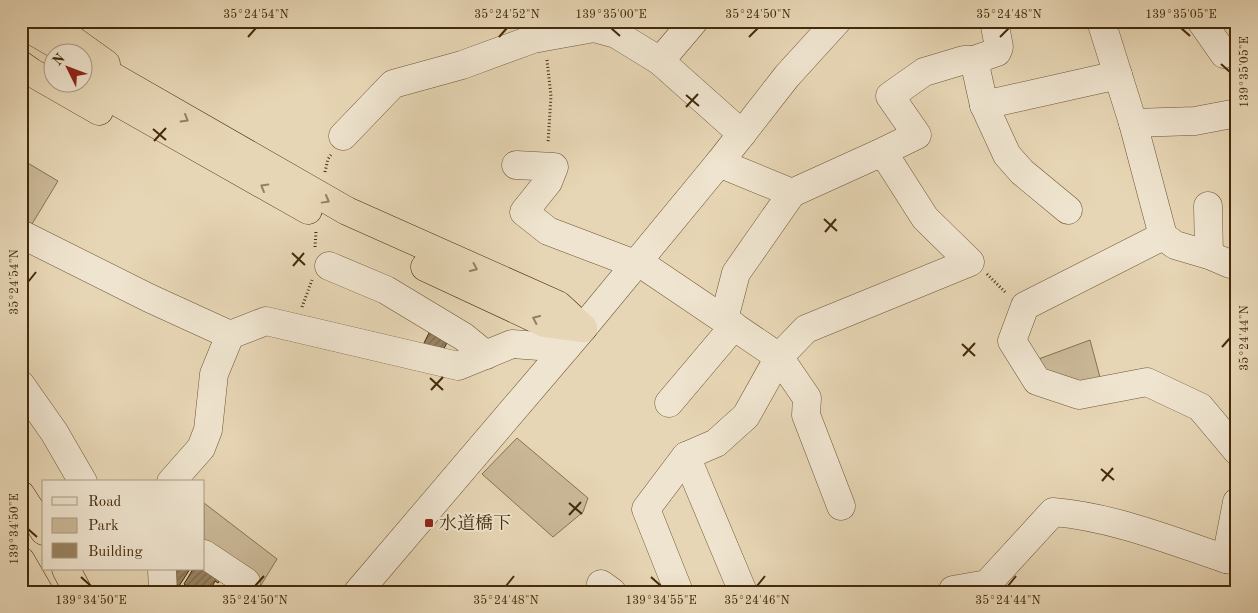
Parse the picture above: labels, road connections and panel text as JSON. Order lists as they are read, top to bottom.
{
  "places": {
    "transit": ["水道橋下"]
  },
  "legend": ["Road", "Park", "Building"],
  "north": "top left",
  "coordinates": [
    "35°24'54\"N",
    "35°24'52\"N",
    "139°35'00\"E",
    "35°24'50\"N",
    "35°24'48\"N",
    "139°35'05\"E",
    "35°24'44\"N",
    "139°34'50\"E",
    "139°34'55\"E",
    "35°24'46\"N"
  ]
}
